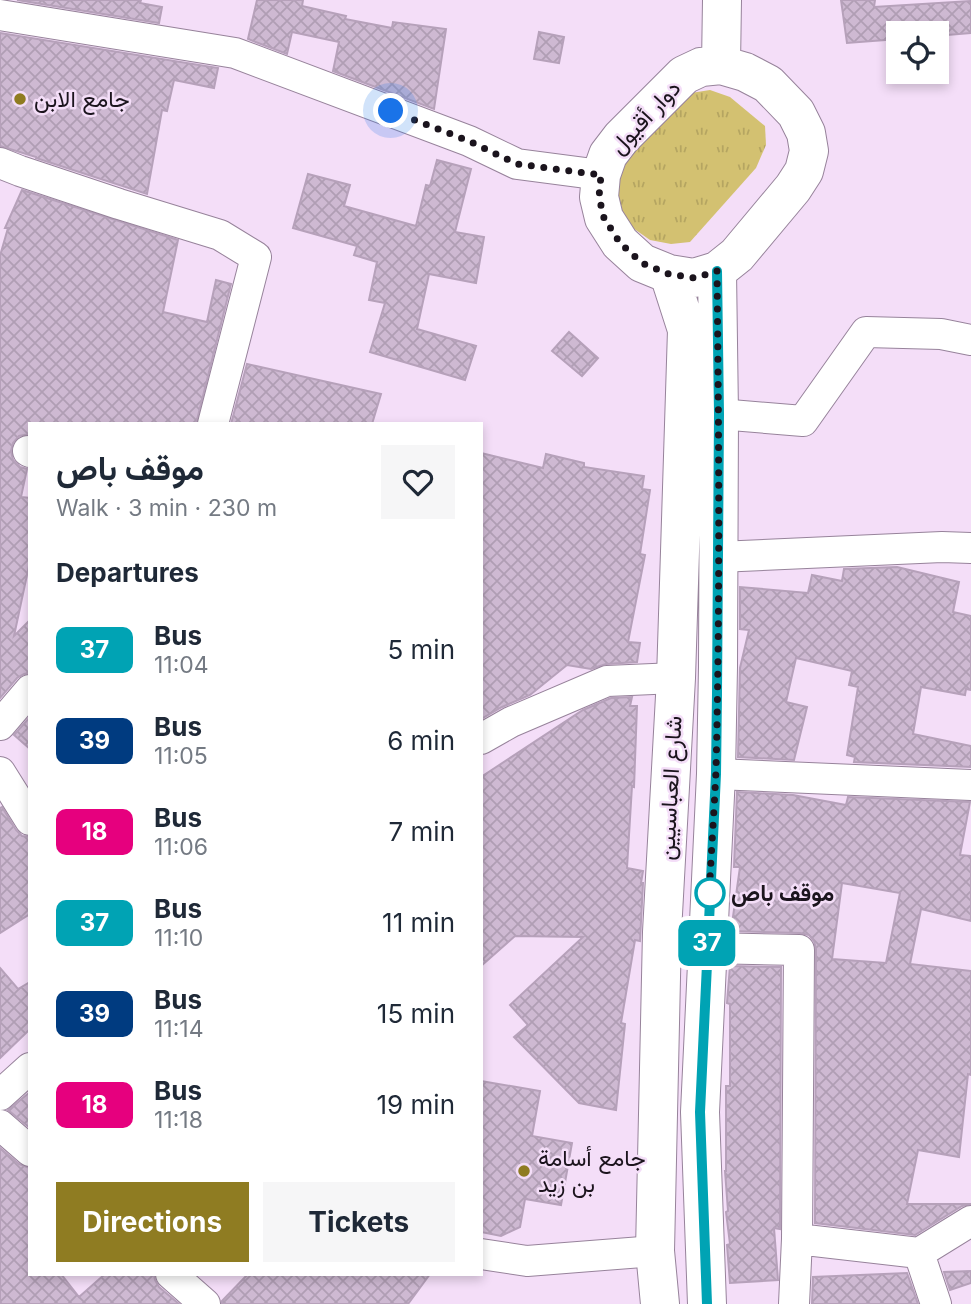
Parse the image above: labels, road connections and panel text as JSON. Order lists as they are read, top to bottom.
{
  "streets": {
    "main road": ["دوار أقيول", "شارع العباسيين"]
  },
  "crossings": [
    ["دوار أقيول", "شارع العباسيين"]
  ],
  "places": ["جامع الابن", "موقف باص", "جامع أسامة بن زيد"],
  "lines": ["bus line 37"],
  "page": {
    "on_map": "37",
    "heading": [
      ["موقف باص", "Walk · 3 min · 230 m"],
      "Departures"
    ],
    "list": [
      {
        "mark": "37",
        "name": "Bus",
        "note": "11:04",
        "value": "5 min"
      },
      {
        "mark": "39",
        "name": "Bus",
        "note": "11:05",
        "value": "6 min"
      },
      {
        "mark": "18",
        "name": "Bus",
        "note": "11:06",
        "value": "7 min"
      },
      {
        "mark": "37",
        "name": "Bus",
        "note": "11:10",
        "value": "11 min"
      },
      {
        "mark": "39",
        "name": "Bus",
        "note": "11:14",
        "value": "15 min"
      },
      {
        "mark": "18",
        "name": "Bus",
        "note": "11:18",
        "value": "19 min"
      }
    ],
    "buttons": ["Directions", "Tickets"]
  }
}
